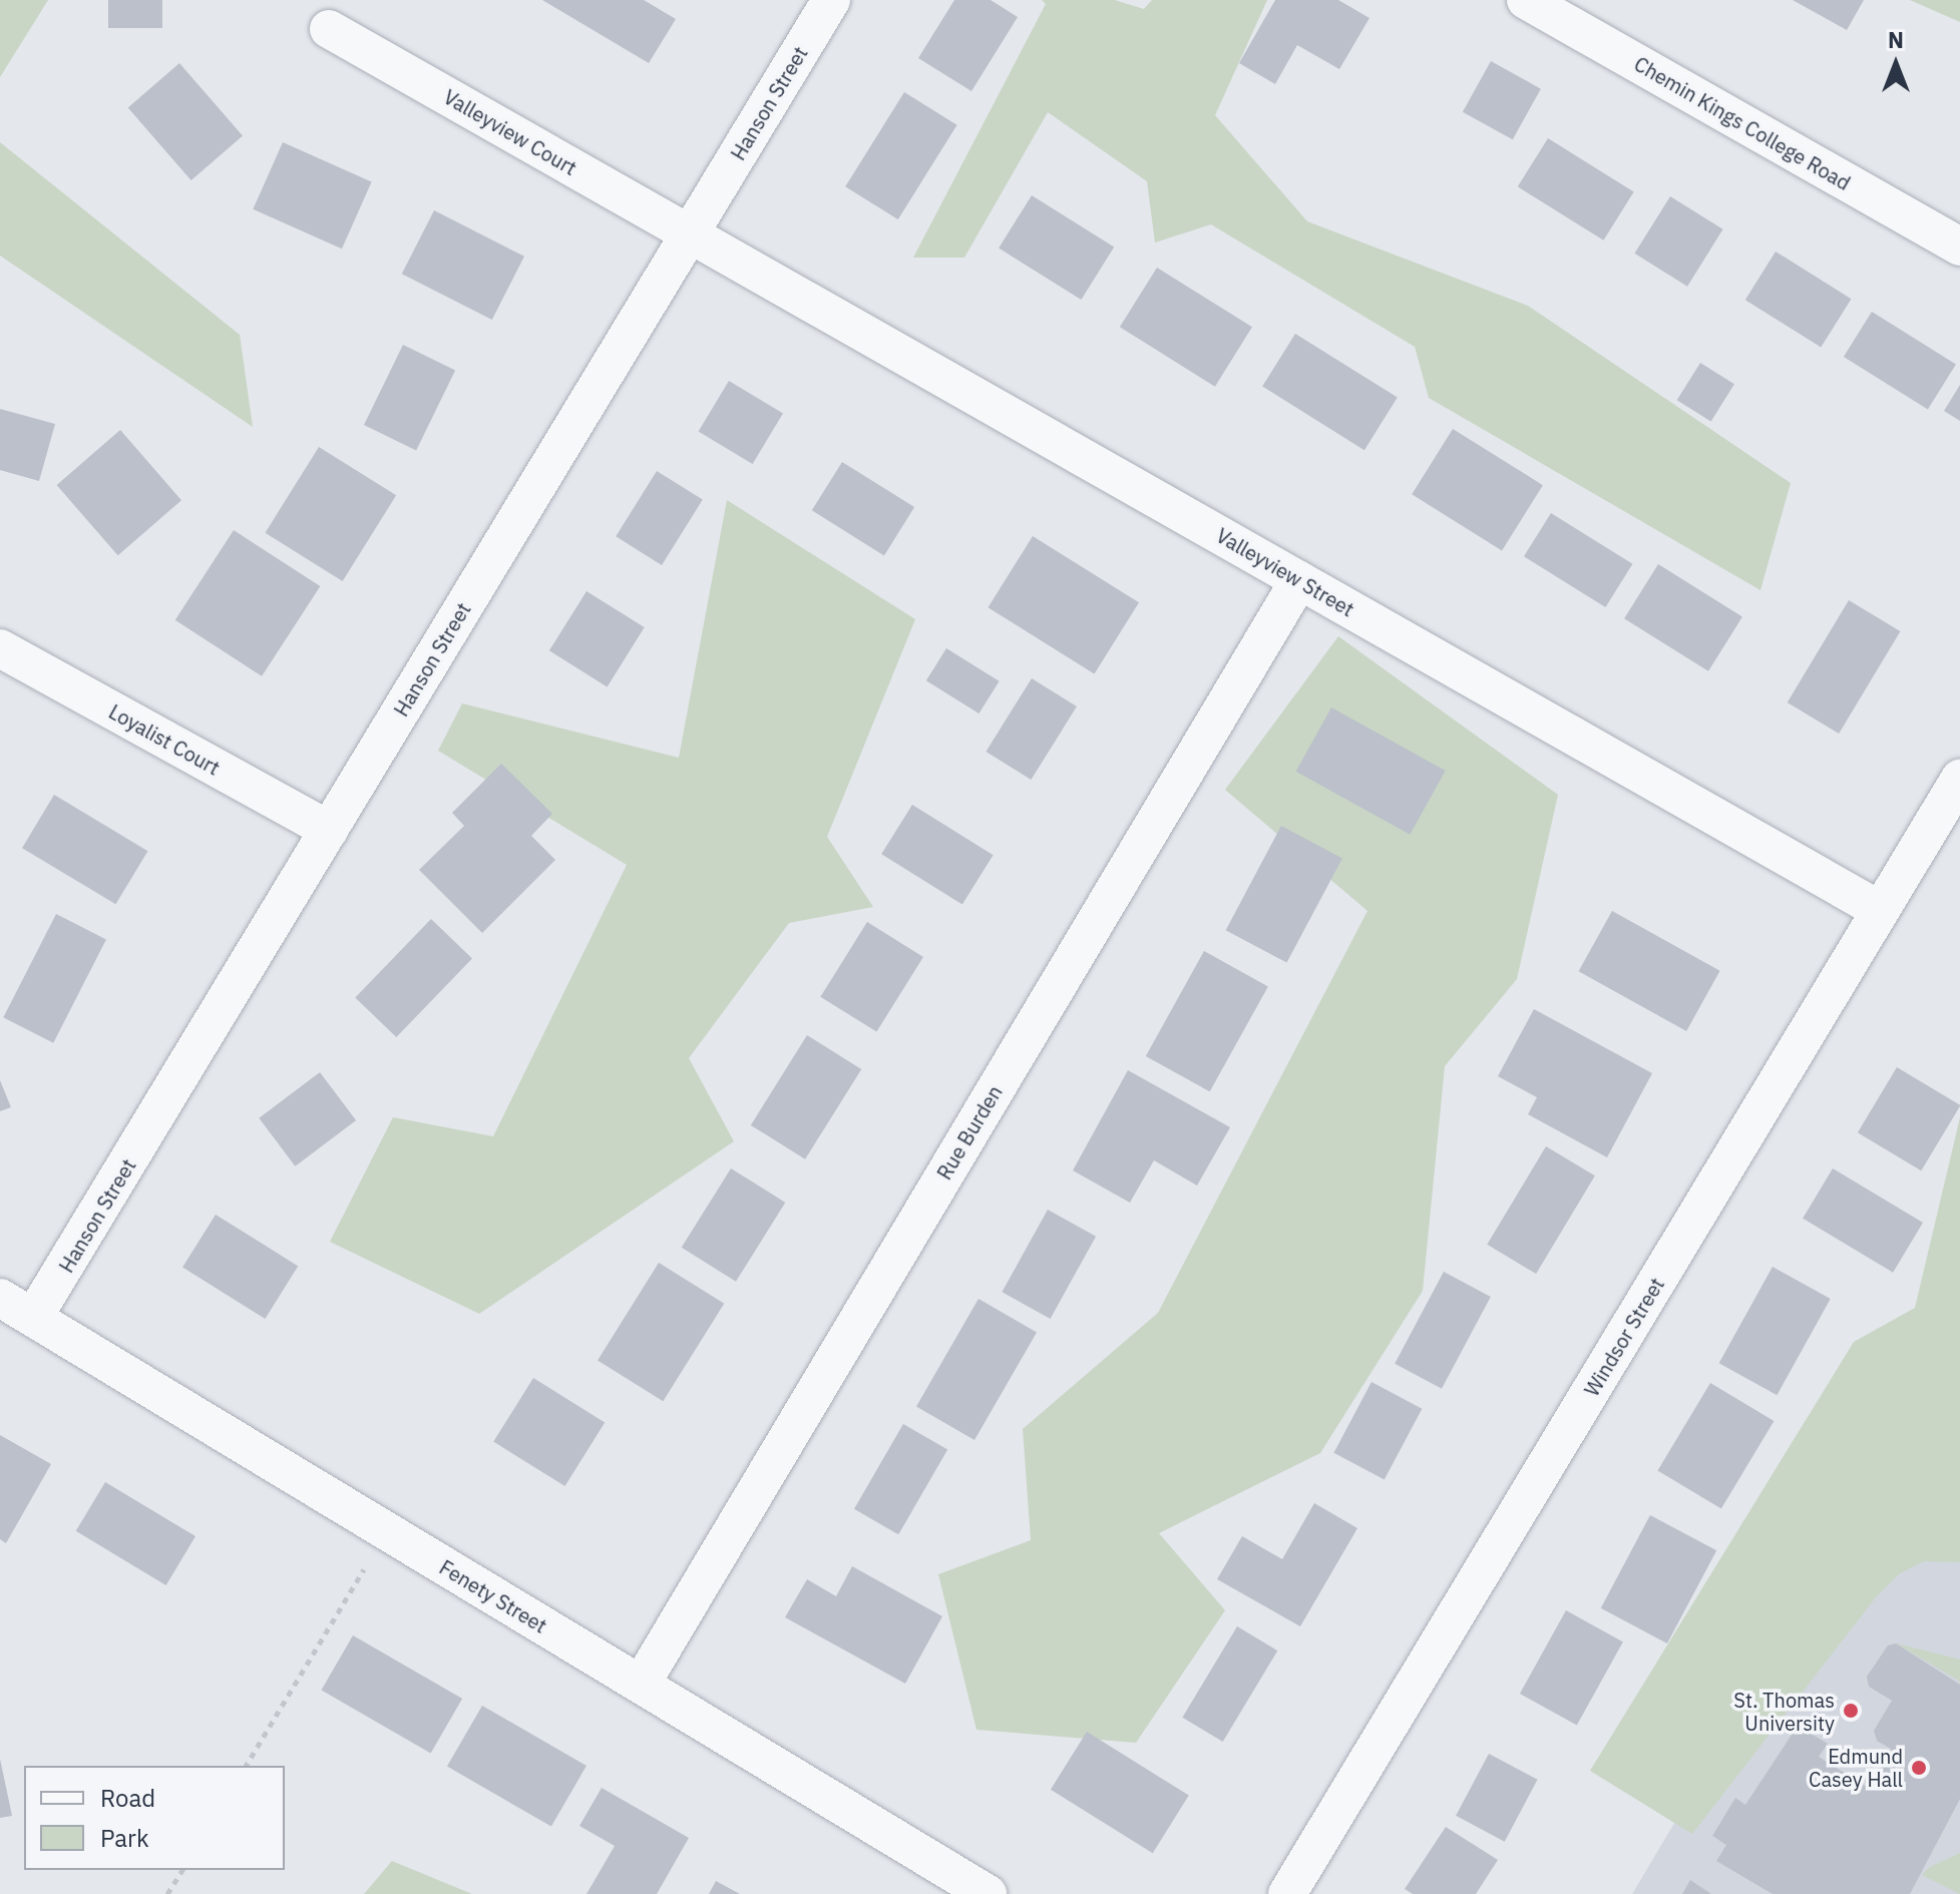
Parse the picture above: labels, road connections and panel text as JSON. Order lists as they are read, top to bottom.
{
  "streets": {
    "street": [
      "Hanson Street",
      "Chemin Kings College Road",
      "Valleyview Court",
      "Valleyview Street",
      "Loyalist Court",
      "Rue Burden",
      "Windsor Street",
      "Fenety Street"
    ]
  },
  "crossings": [
    ["Hanson Street", "Valleyview Court"],
    ["Hanson Street", "Valleyview Street"],
    ["Hanson Street", "Loyalist Court"],
    ["Hanson Street", "Fenety Street"],
    ["Valleyview Court", "Valleyview Street"],
    ["Valleyview Street", "Rue Burden"],
    ["Valleyview Street", "Windsor Street"],
    ["Rue Burden", "Fenety Street"]
  ],
  "places": ["St. Thomas University", "Edmund Casey Hall"],
  "legend": ["Road", "Park"],
  "north": "top"
}
